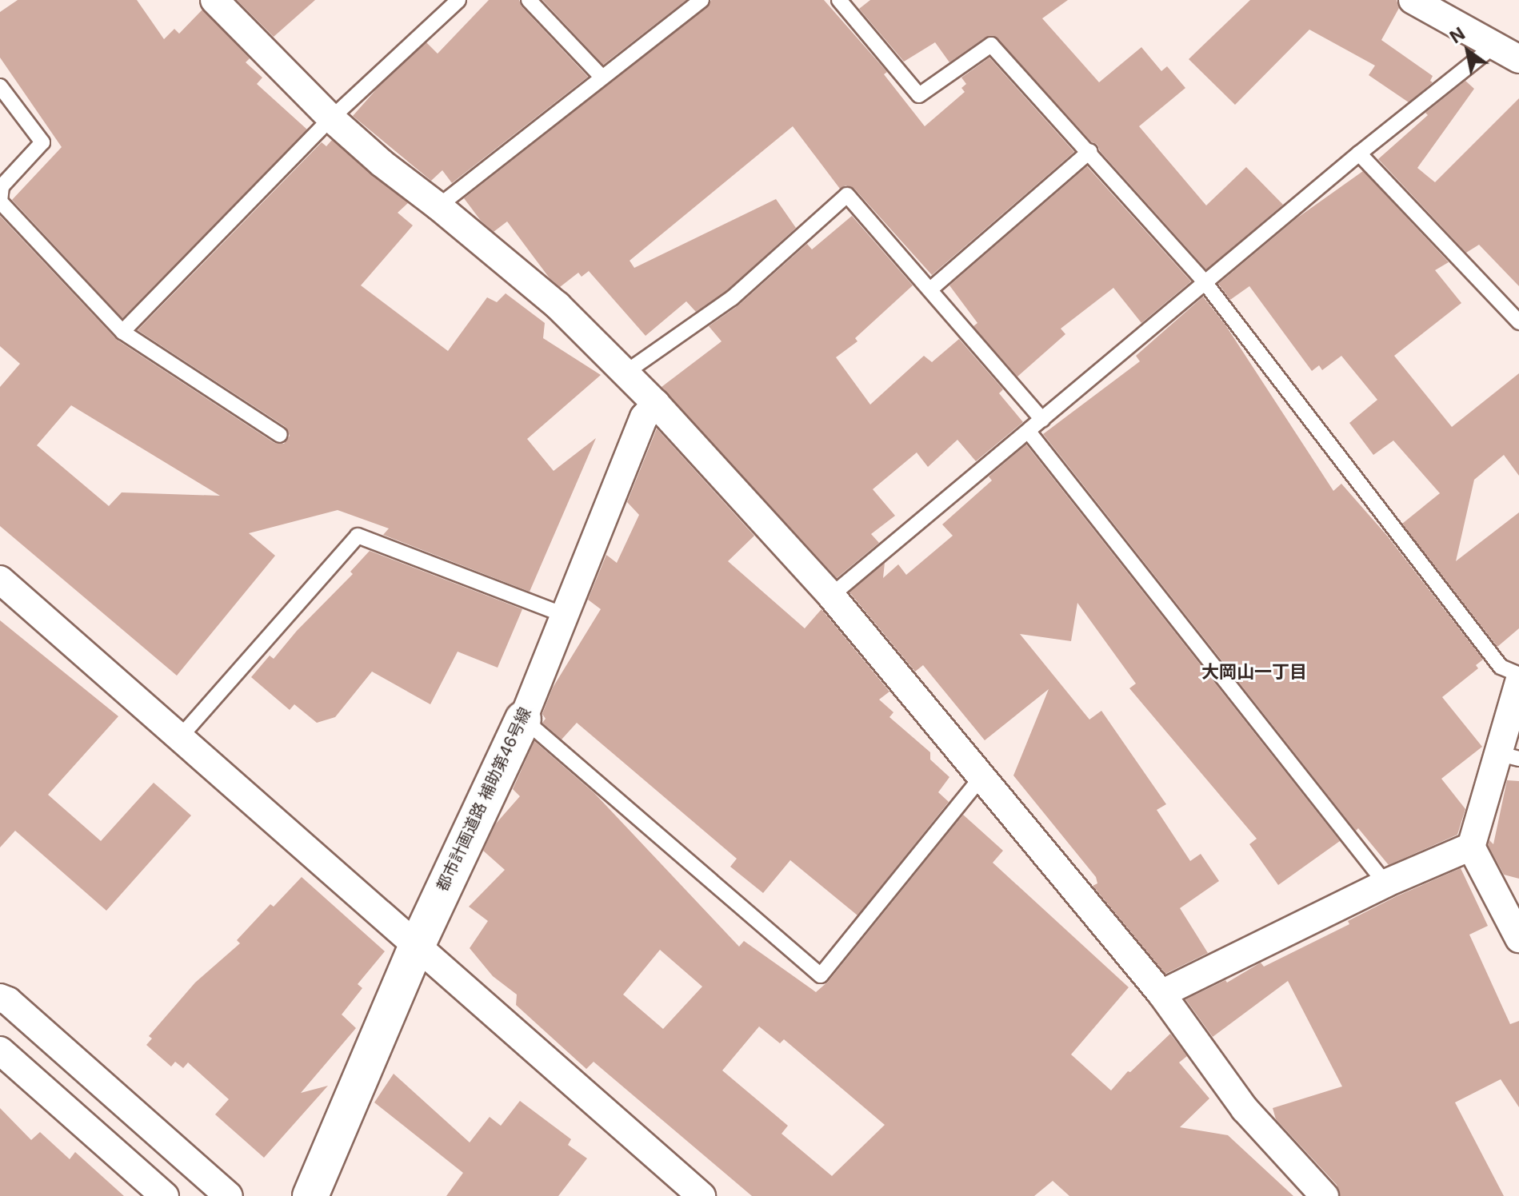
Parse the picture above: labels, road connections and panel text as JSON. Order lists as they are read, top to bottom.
{
  "streets": {
    "street": ["都市計画道路 補助第46号線"]
  },
  "districts": ["大岡山一丁目"],
  "north": "top left"
}
